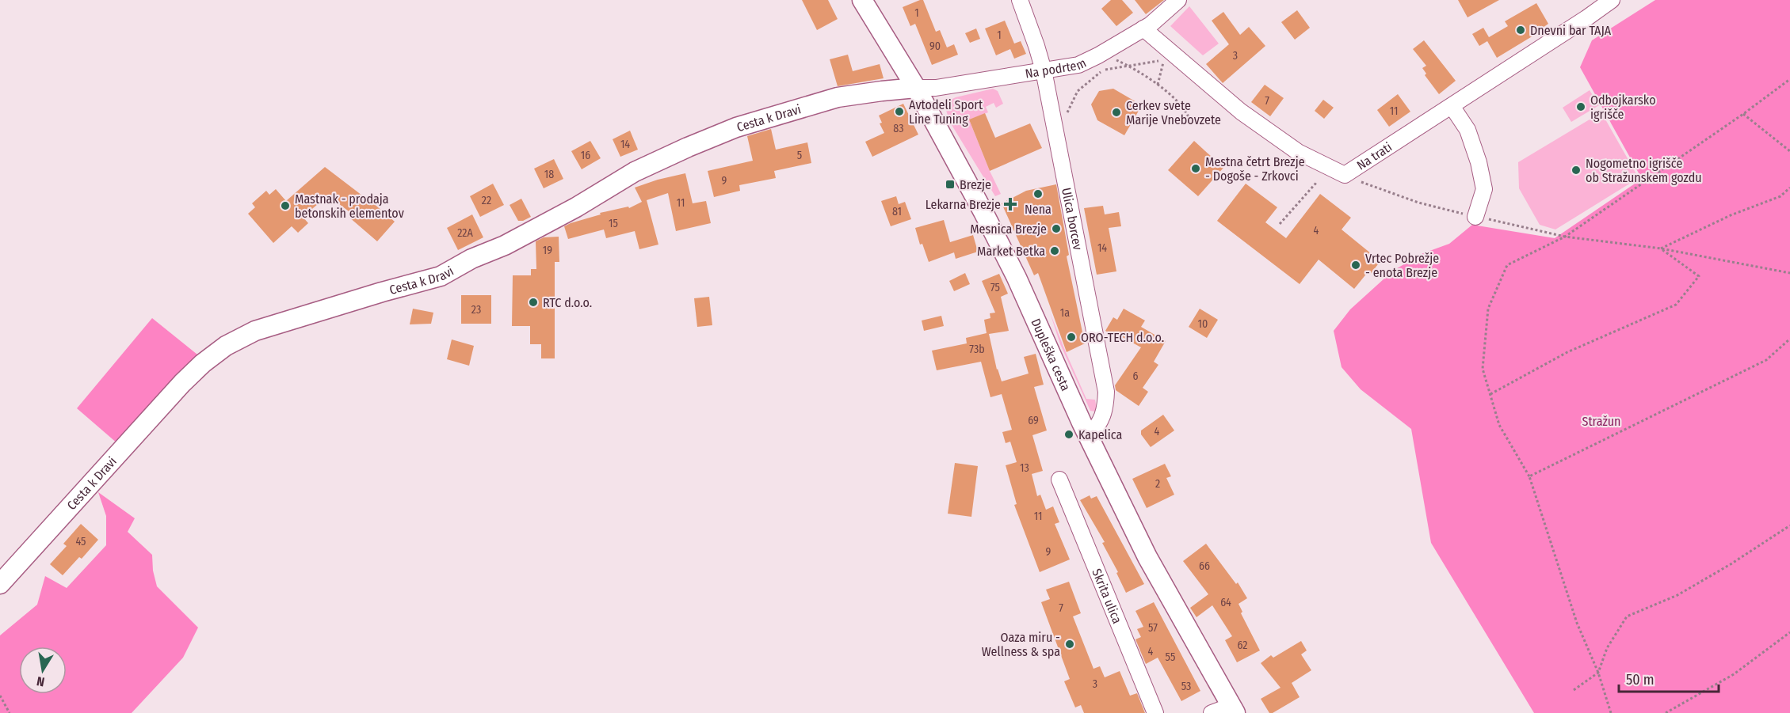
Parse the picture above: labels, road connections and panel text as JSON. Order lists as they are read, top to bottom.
{
  "streets": {
    "street": [
      "Na podrtem",
      "Cesta k Dravi",
      "Na trati",
      "Ulica borcev",
      "Dupleška cesta",
      "Skrita ulica"
    ]
  },
  "crossings": [
    ["Na podrtem", "Cesta k Dravi"],
    ["Na podrtem", "Na trati"],
    ["Na podrtem", "Ulica borcev"],
    ["Na podrtem", "Dupleška cesta"],
    ["Cesta k Dravi", "Dupleška cesta"],
    ["Ulica borcev", "Dupleška cesta"]
  ],
  "parks": ["Stražun"],
  "places": {
    "other": [
      "Dnevni bar TAJA",
      "Odbojkarsko igrišče",
      "Avtodeli Sport Line Tuning",
      "Cerkev svete Marije Vnebovzete",
      "Mestna četrt Brezje - Dogoše - Zrkovci",
      "Nogometno igrišče ob Stražunskem gozdu",
      "Nena",
      "Mastnak - prodaja betonskih elementov",
      "Mesnica Brezje",
      "Market Betka",
      "Vrtec Pobrežje - enota Brezje",
      "RTC d.o.o.",
      "ORO-TECH d.o.o.",
      "Kapelica",
      "Oaza miru - Wellness & spa"
    ],
    "transit": ["Brezje"],
    "health": ["Lekarna Brezje"]
  },
  "house_numbers": [
    "1",
    "1",
    "90",
    "3",
    "7",
    "11",
    "83",
    "14",
    "16",
    "5",
    "18",
    "9",
    "22",
    "11",
    "81",
    "15",
    "4",
    "22A",
    "14",
    "19",
    "75",
    "23",
    "1a",
    "10",
    "73b",
    "6",
    "69",
    "4",
    "13",
    "2",
    "11",
    "45",
    "9",
    "66",
    "64",
    "7",
    "57",
    "62",
    "4",
    "55",
    "3",
    "53"
  ],
  "scale_bar": "50 m",
  "north": "bottom"
}
